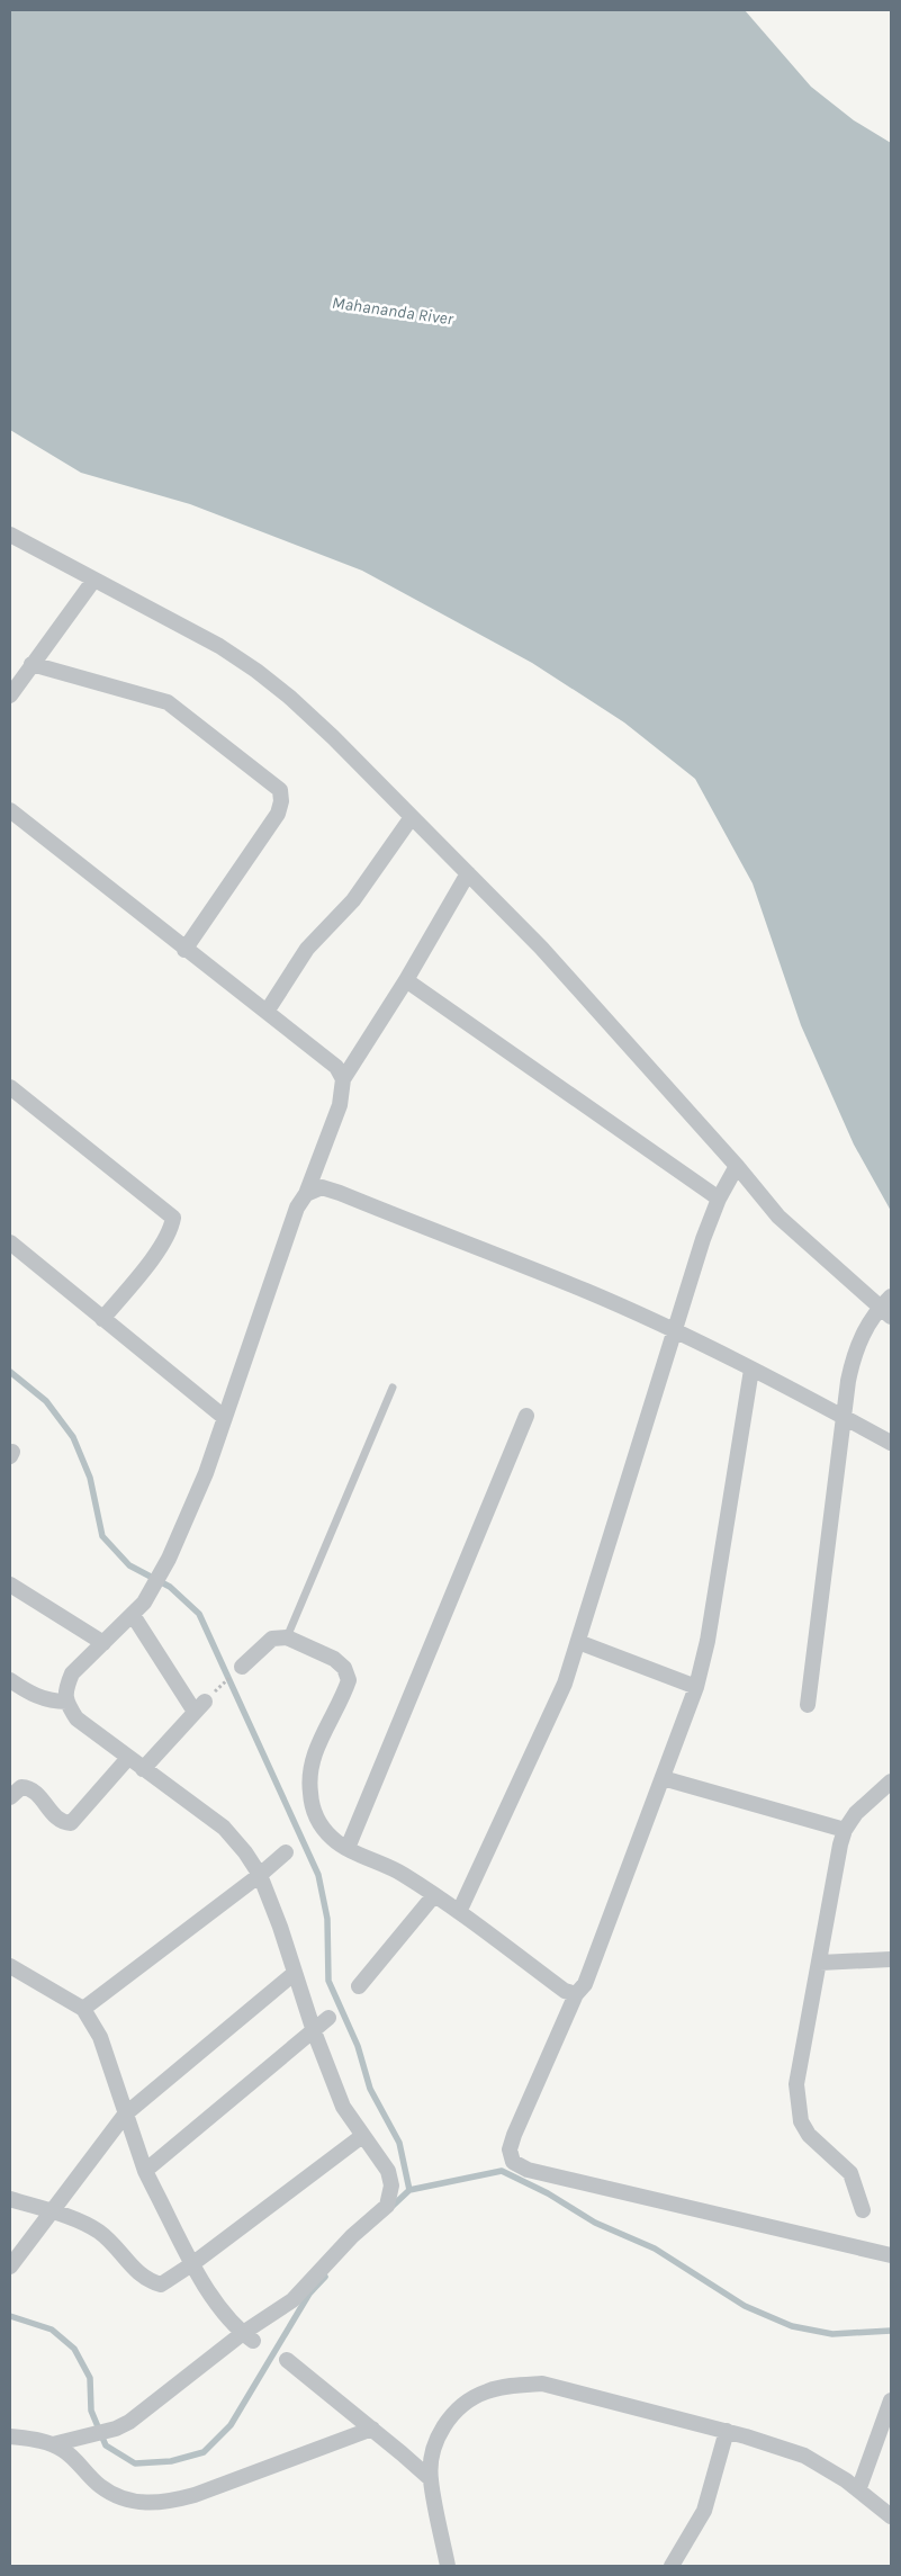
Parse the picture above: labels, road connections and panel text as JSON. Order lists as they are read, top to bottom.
{
  "water": ["Mahananda River"]
}
